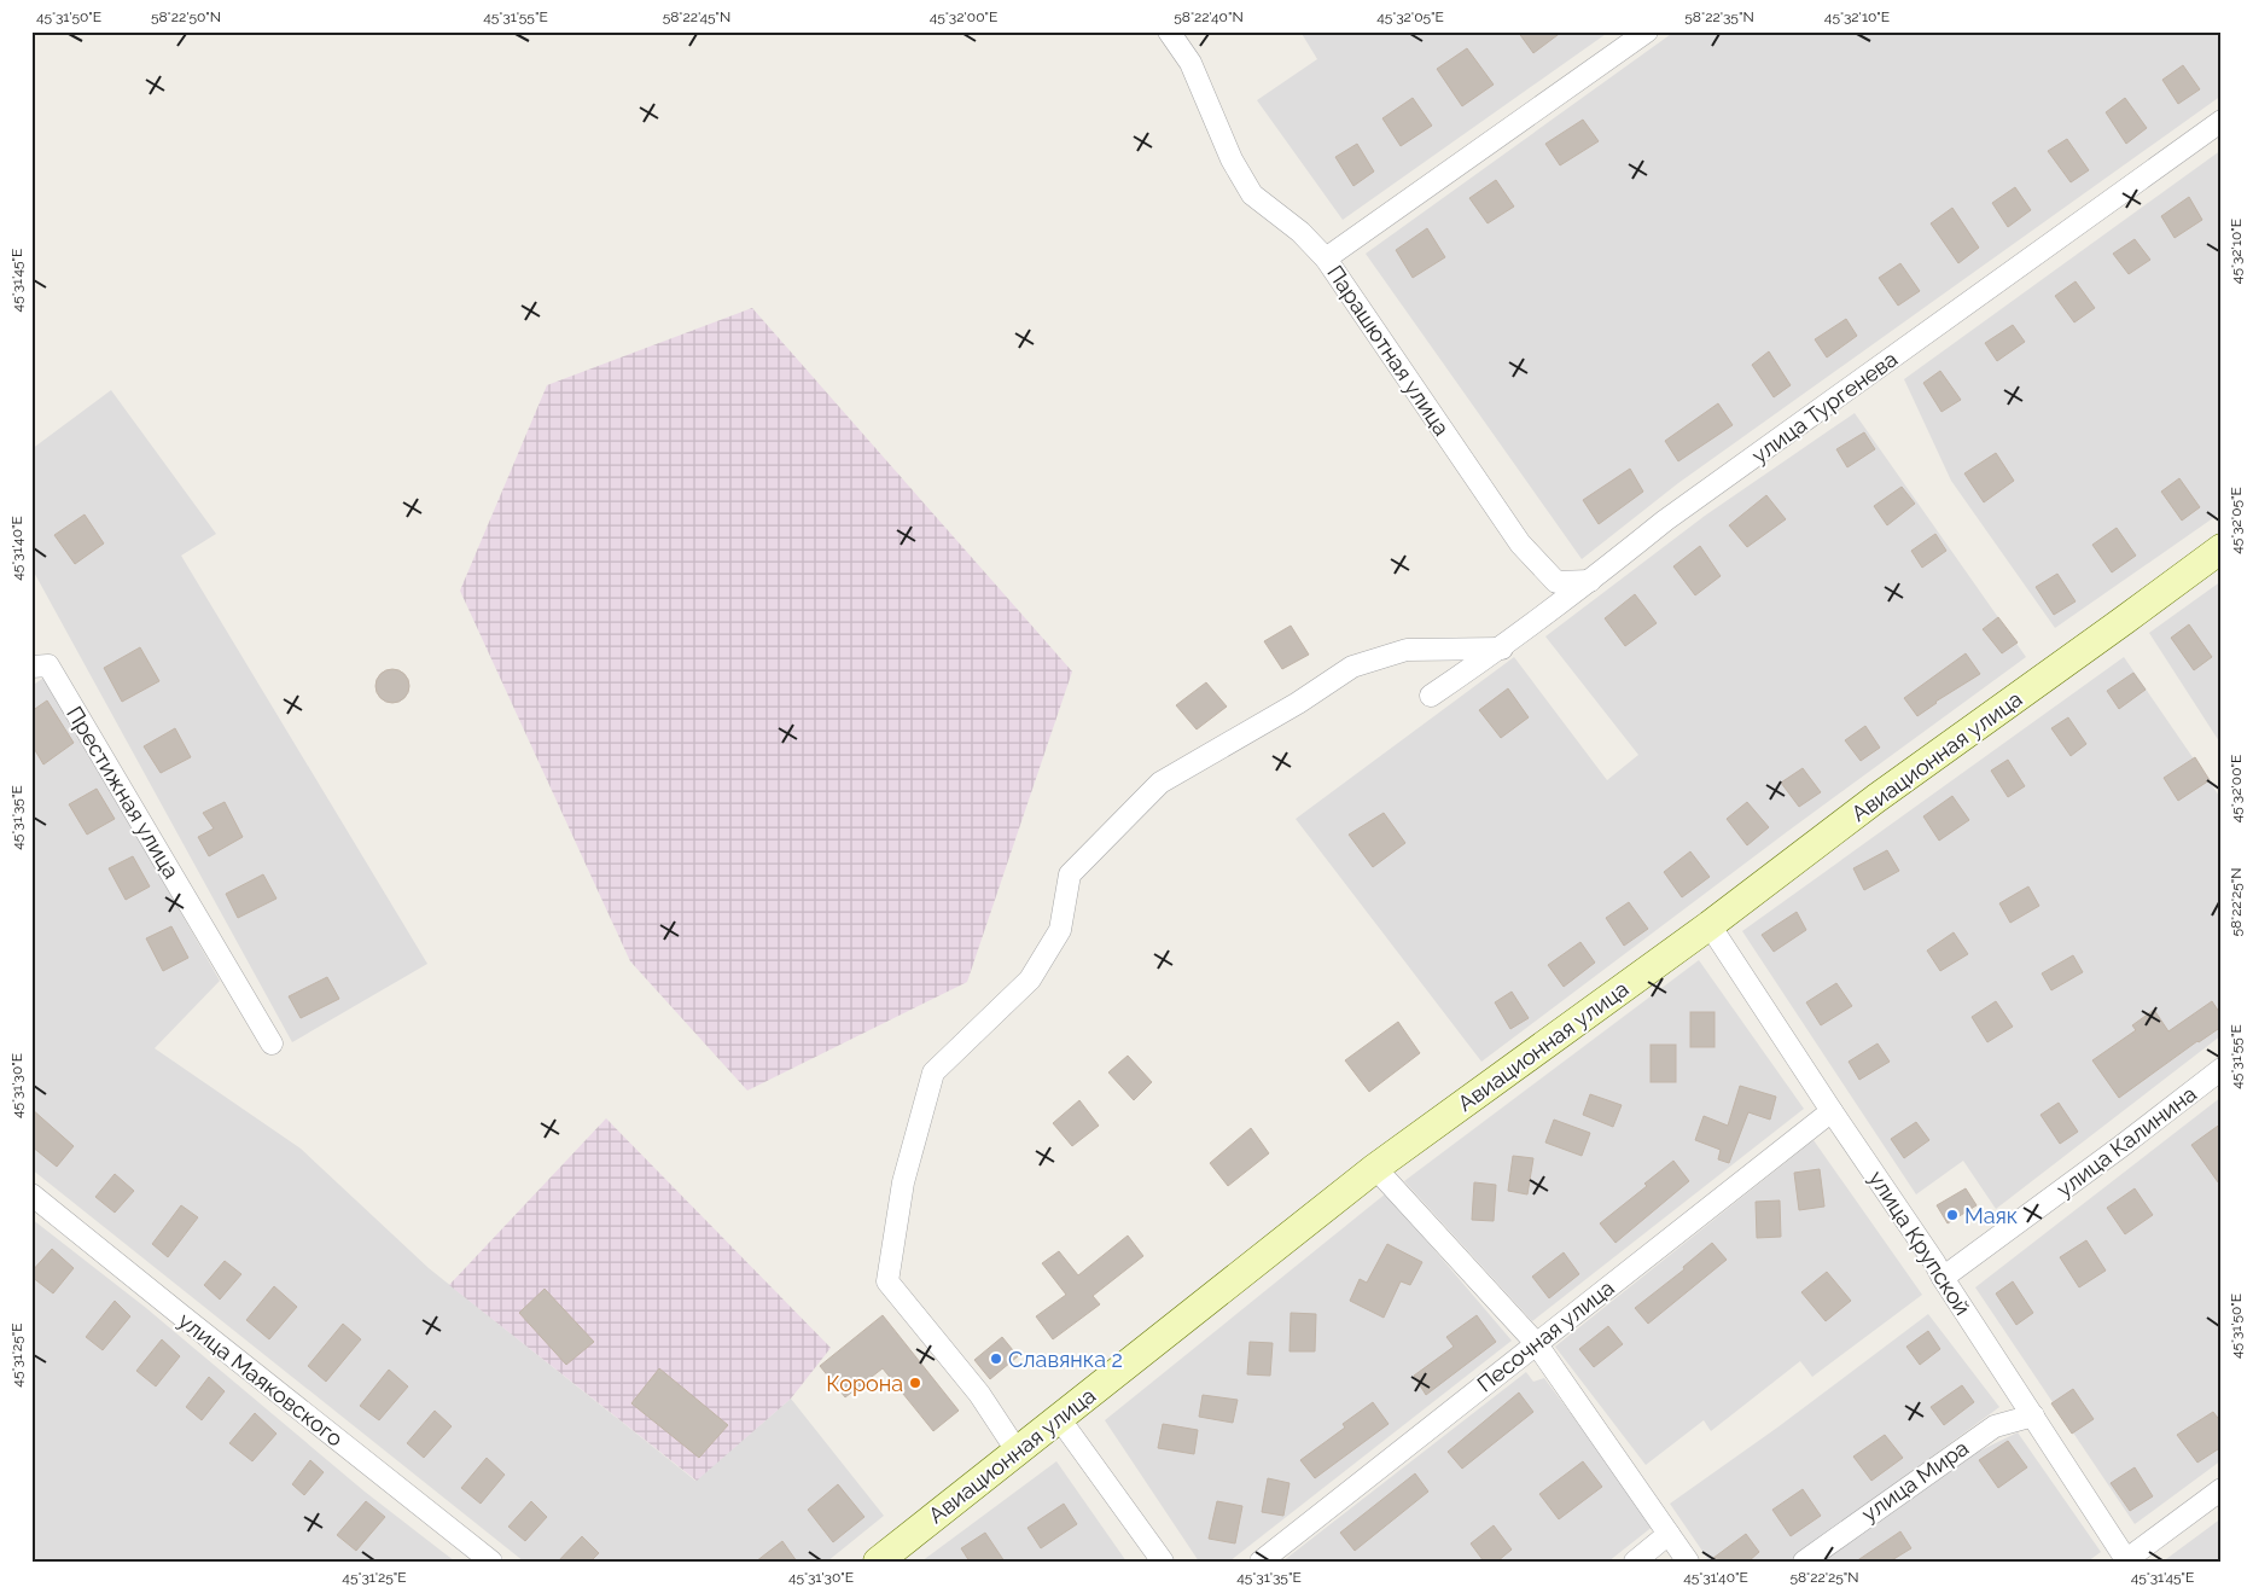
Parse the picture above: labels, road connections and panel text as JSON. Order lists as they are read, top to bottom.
{
  "streets": {
    "main road": ["Авиационная улица"],
    "street": [
      "Парашютная улица",
      "улица Тургенева",
      "Престижная улица",
      "улица Калинина",
      "улица Крупской",
      "Песочная улица",
      "улица Маяковского",
      "улица Мира"
    ]
  },
  "crossings": [
    ["Парашютная улица", "улица Тургенева"],
    ["Авиационная улица", "улица Крупской"],
    ["улица Калинина", "улица Крупской"],
    ["улица Крупской", "Песочная улица"],
    ["улица Крупской", "улица Мира"]
  ],
  "places": ["Маяк", "Славянка 2", "Корона"],
  "coordinates": [
    "45°31'50\"E",
    "58°22'50\"N",
    "45°31'55\"E",
    "58°22'45\"N",
    "45°32'00\"E",
    "58°22'40\"N",
    "45°32'05\"E",
    "58°22'35\"N",
    "45°32'10\"E",
    "45°31'45\"E",
    "45°31'40\"E",
    "45°31'35\"E",
    "58°22'25\"N",
    "45°31'30\"E",
    "45°31'25\"E"
  ]
}
